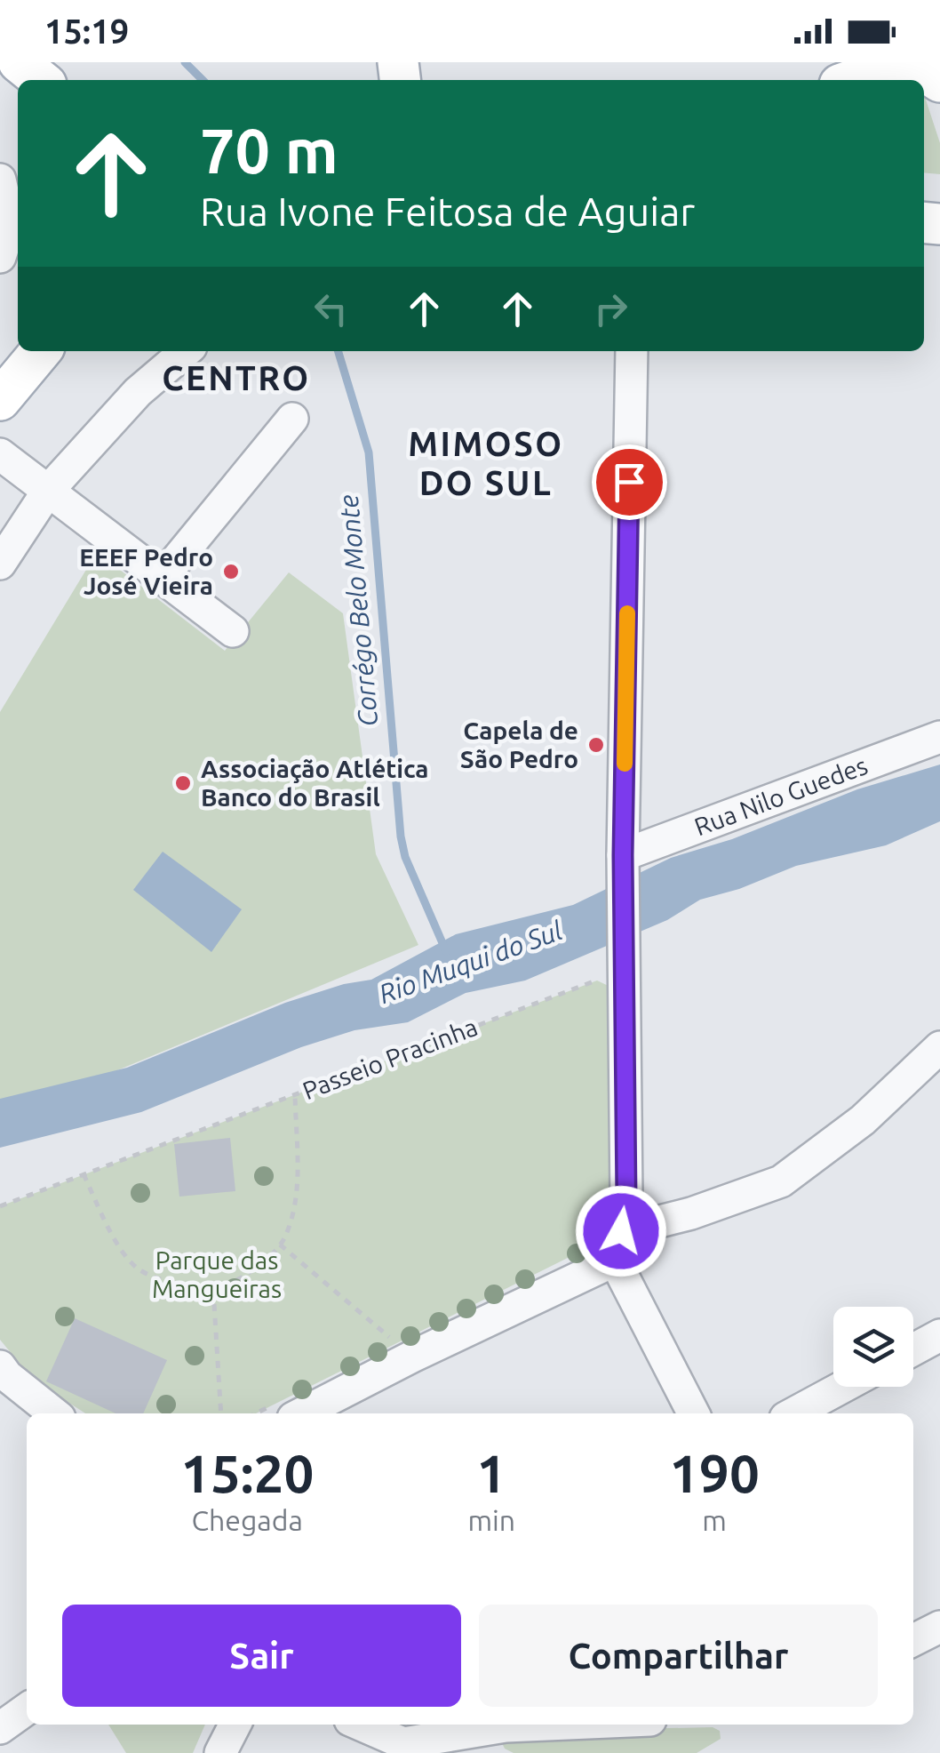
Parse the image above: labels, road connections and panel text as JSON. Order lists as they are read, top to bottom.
{
  "streets": {
    "street": ["Rua Nilo Guedes"],
    "path": ["Passeio Pracinha"]
  },
  "districts": ["CENTRO", "MIMOSO DO SUL"],
  "water": ["Corrégo Belo Monte", "Rio Muqui do Sul"],
  "parks": ["Parque das Mangueiras"],
  "places": ["EEEF Pedro José Vieira", "Capela de São Pedro", "Associação Atlética Banco do Brasil"],
  "page": {
    "status": "15:19",
    "turn": ["70 m", "Rua Ivone Feitosa de Aguiar"],
    "eta": [
      "15:20",
      "Chegada",
      "1",
      "min",
      "190",
      "m"
    ],
    "buttons": ["Sair", "Compartilhar"]
  }
}
